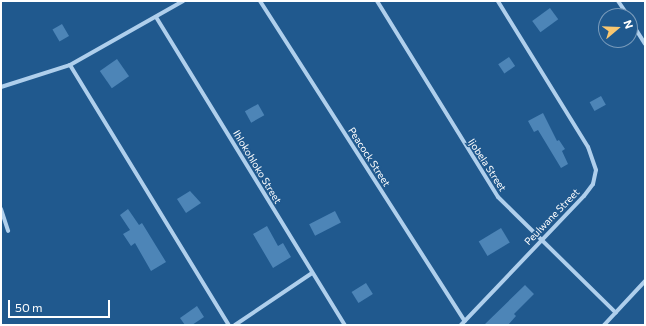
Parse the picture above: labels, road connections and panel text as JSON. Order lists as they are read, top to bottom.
{
  "streets": {
    "street": [
      "Peacock Street",
      "Ijobela Street",
      "Ihlokohloko Street",
      "Peulwane Street"
    ]
  },
  "crossings": [
    ["Peacock Street", "Peulwane Street"],
    ["Ijobela Street", "Peulwane Street"]
  ],
  "scale_bar": "50 m",
  "north": "right"
}
